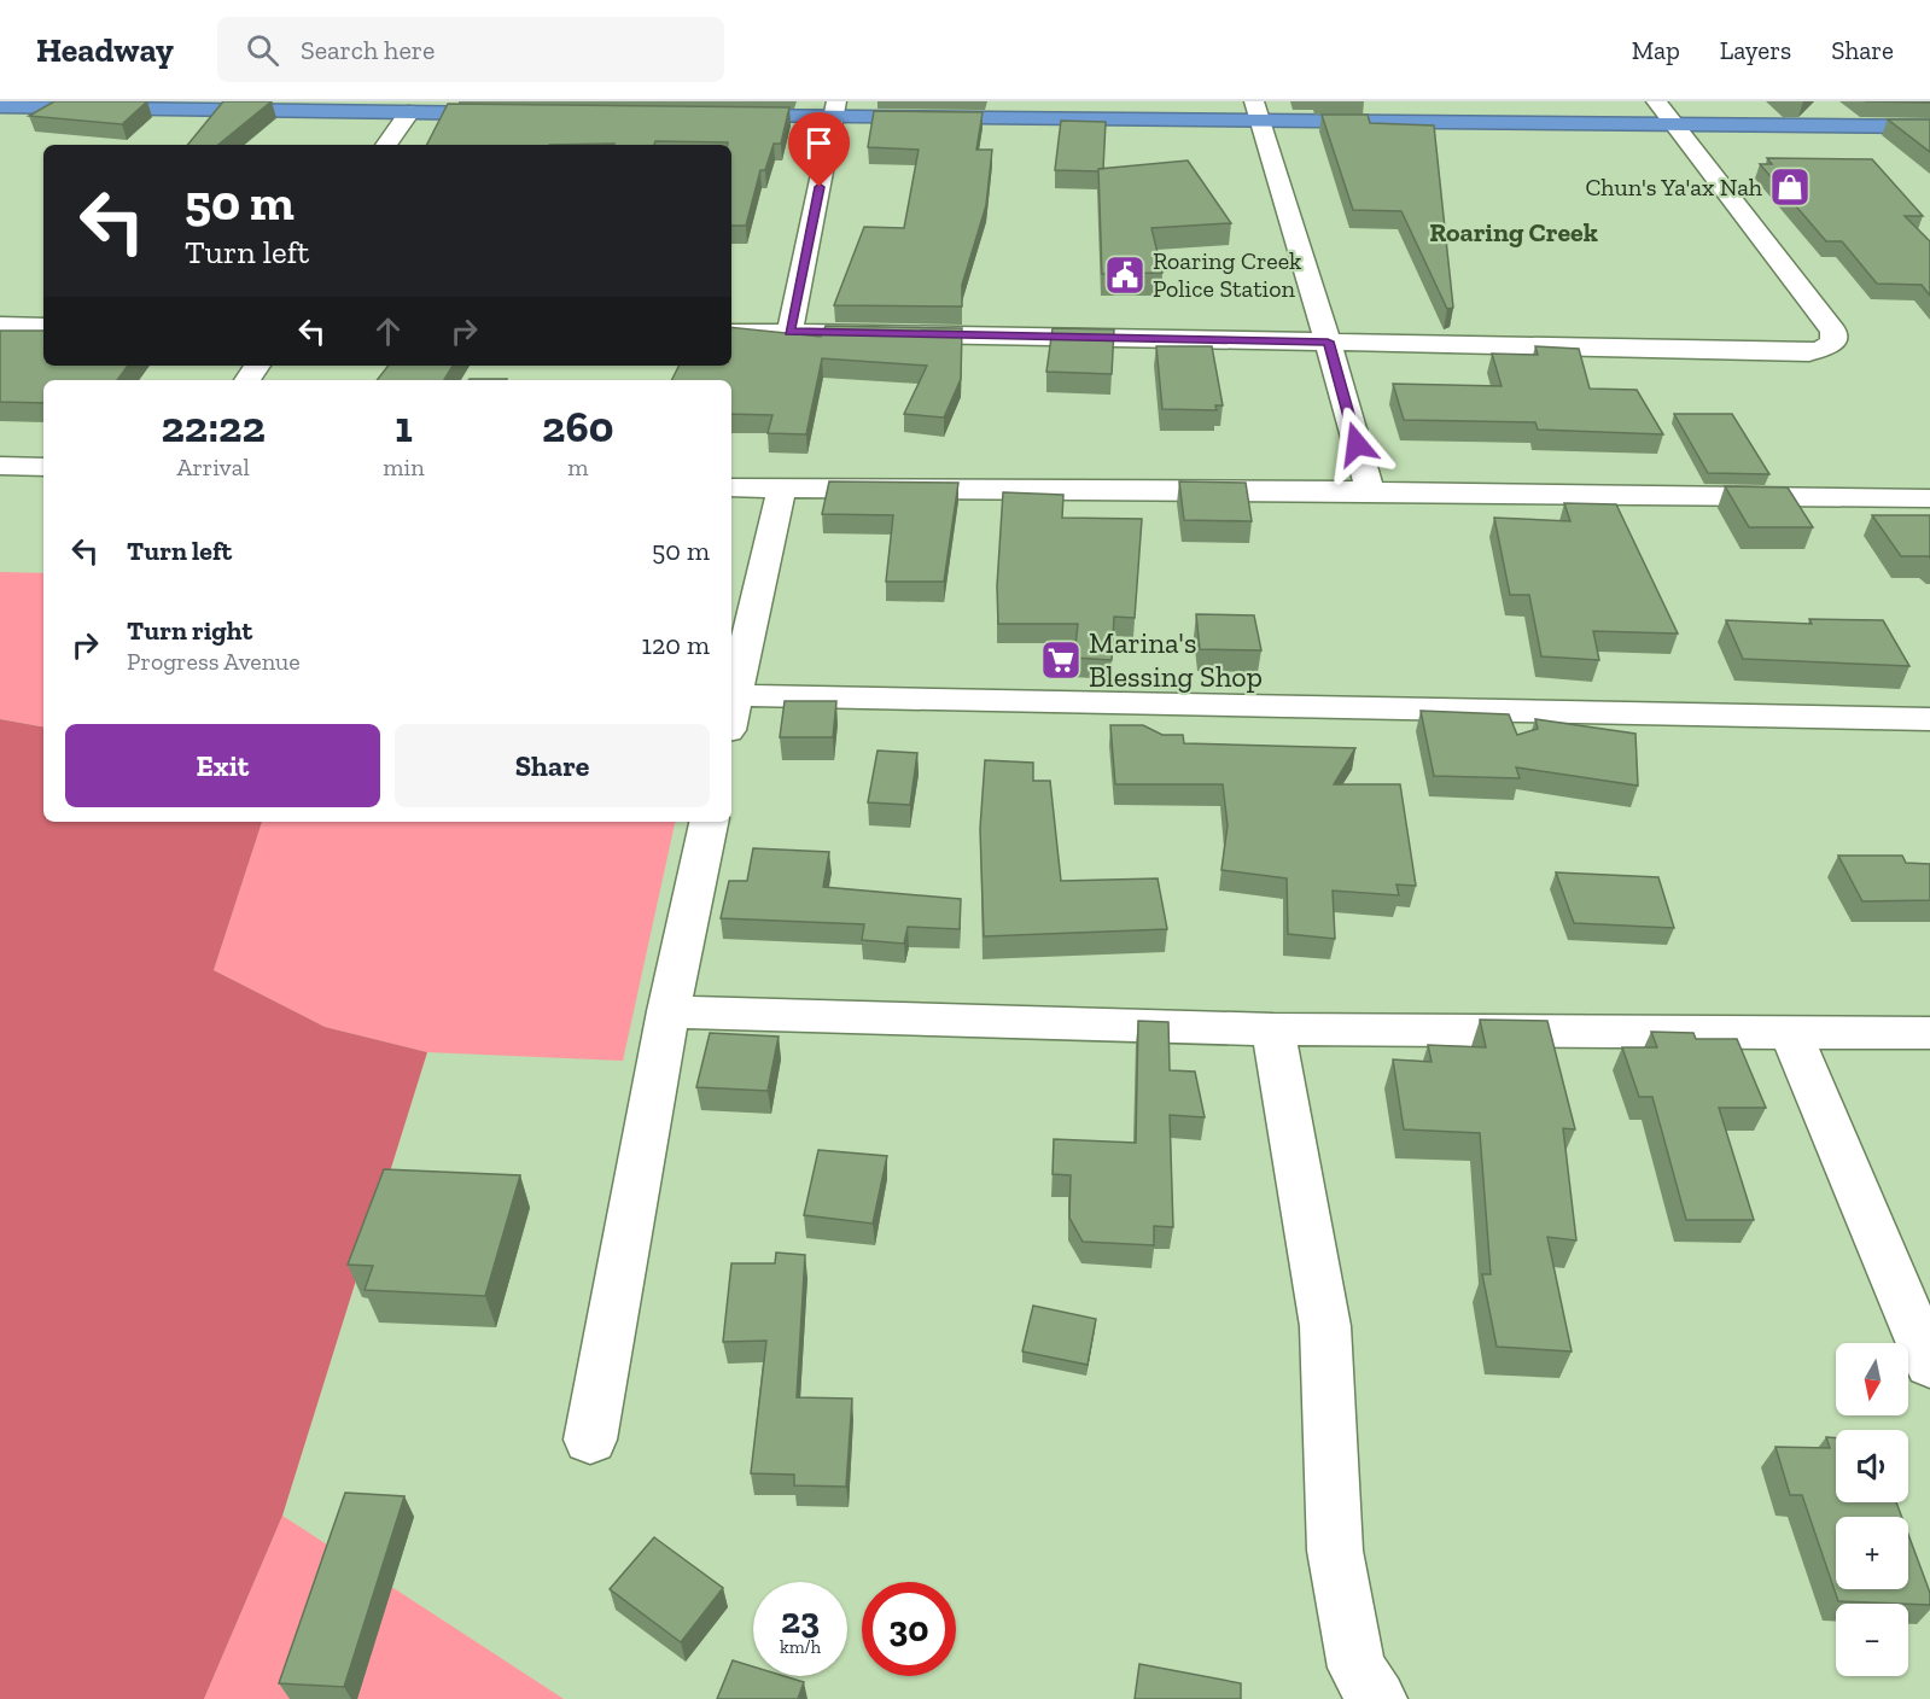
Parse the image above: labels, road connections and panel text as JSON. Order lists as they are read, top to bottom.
{
  "districts": ["Roaring Creek"],
  "places": {
    "shop": ["Chun's Ya'ax Nah"],
    "public building": ["Roaring Creek Police Station"],
    "supermarket": ["Marina's Blessing Shop"]
  },
  "north": "bottom",
  "page": {
    "header": "Headway",
    "search": "Search here",
    "nav": ["Map", "Layers", "Share"],
    "turn": ["50 m", "Turn left"],
    "eta": [
      "22:22",
      "Arrival",
      "1",
      "min",
      "260",
      "m"
    ],
    "list": [
      {
        "name": "Turn left",
        "value": "50 m"
      },
      {
        "name": "Turn right",
        "note": "Progress Avenue",
        "value": "120 m"
      }
    ],
    "buttons": ["Exit", "Share"],
    "map_buttons": ["+", "−"],
    "speed": "23 km/h",
    "limit": "30"
  }
}
